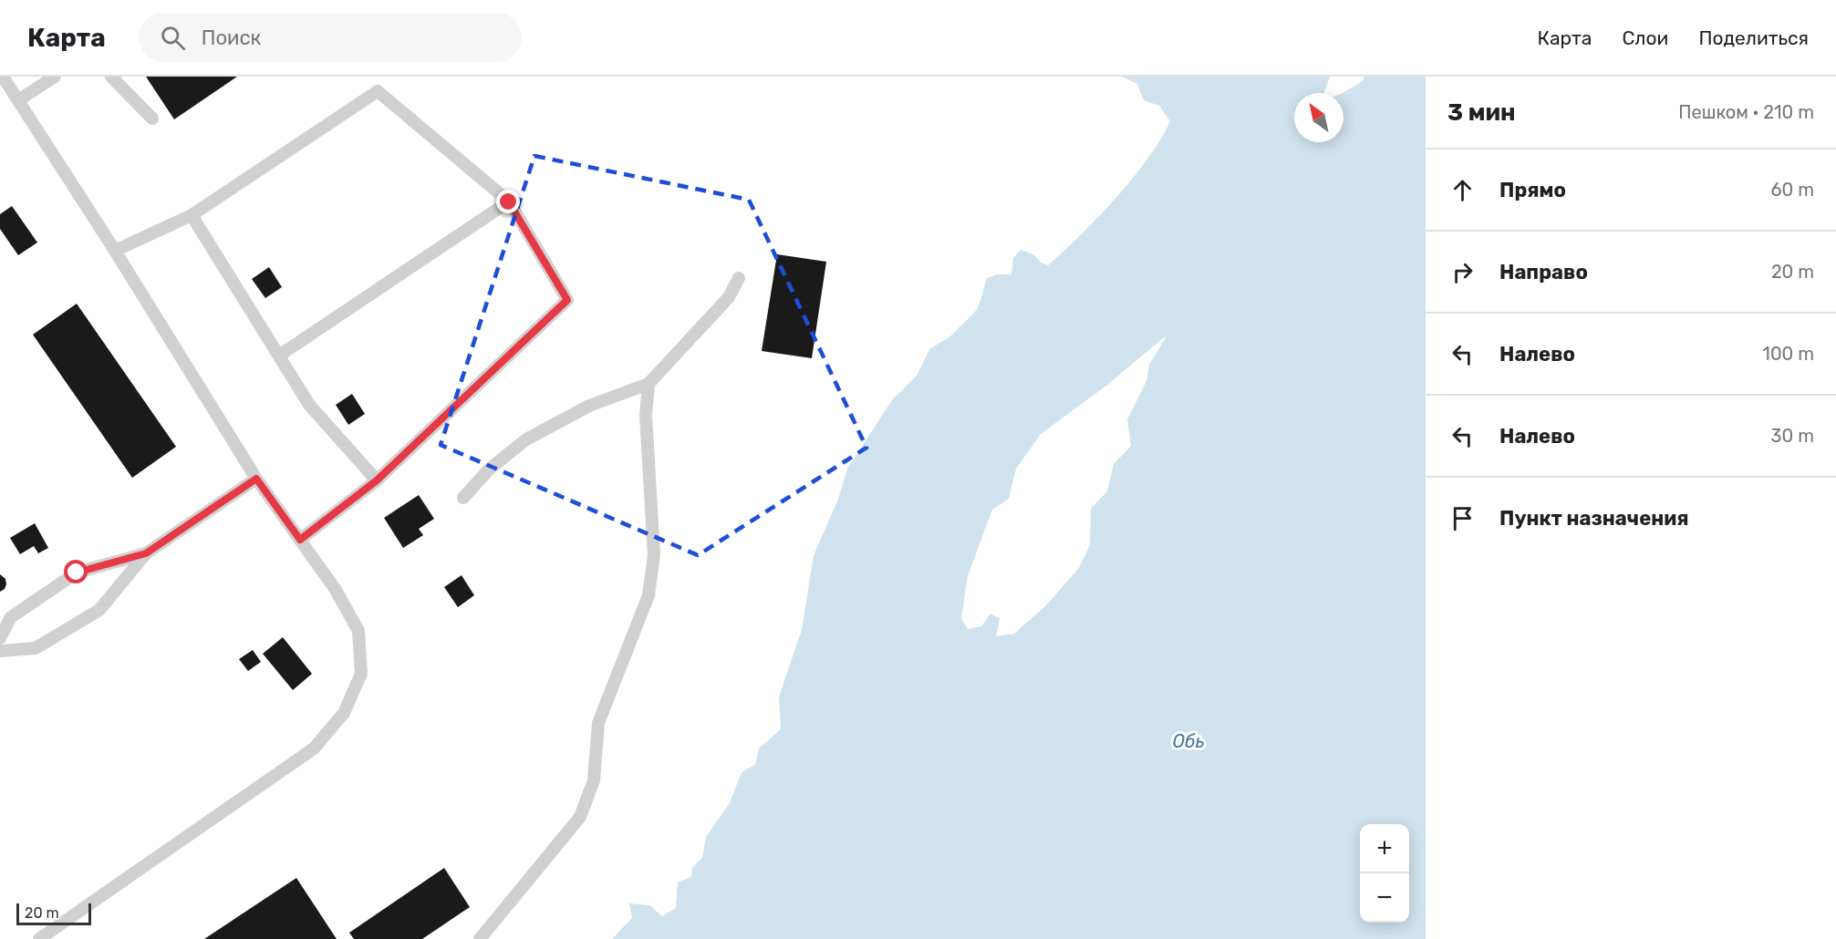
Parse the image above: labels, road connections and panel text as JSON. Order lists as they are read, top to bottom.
{
  "water": ["Обь"],
  "scale_bar": "20 m",
  "north": "top left",
  "page": {
    "header": "Карта",
    "search": "Поиск",
    "nav": ["Карта", "Слои", "Поделиться"],
    "heading": ["3 мин", "Пешком · 210 m"],
    "list": [
      ["Прямо", "60 m"],
      ["Направо", "20 m"],
      ["Налево", "100 m"],
      ["Налево", "30 m"],
      "Пункт назначения"
    ],
    "map_buttons": ["+", "−"],
    "scale": "20 m"
  }
}
